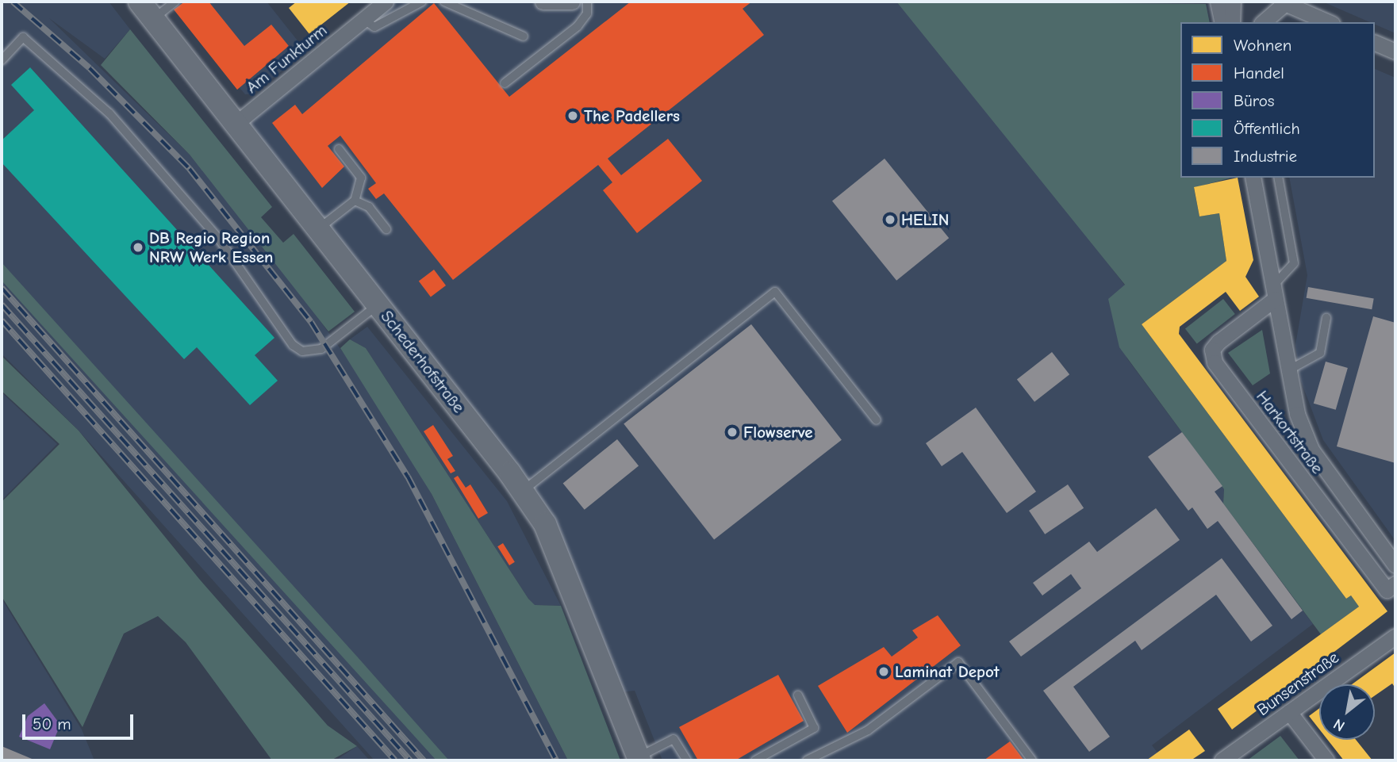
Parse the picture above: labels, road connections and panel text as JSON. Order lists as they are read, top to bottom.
{
  "streets": {
    "street": [
      "Am Funkturm",
      "Schederhofstraße",
      "Harkortstraße",
      "Bunsenstraße"
    ]
  },
  "crossings": [
    ["Am Funkturm", "Schederhofstraße"]
  ],
  "places": [
    "The Padellers",
    "HELIN",
    "DB Regio Region NRW Werk Essen",
    "Flowserve",
    "Laminat Depot"
  ],
  "legend": [
    "Wohnen",
    "Handel",
    "Büros",
    "Öffentlich",
    "Industrie"
  ],
  "scale_bar": "50 m",
  "north": "bottom left"
}
